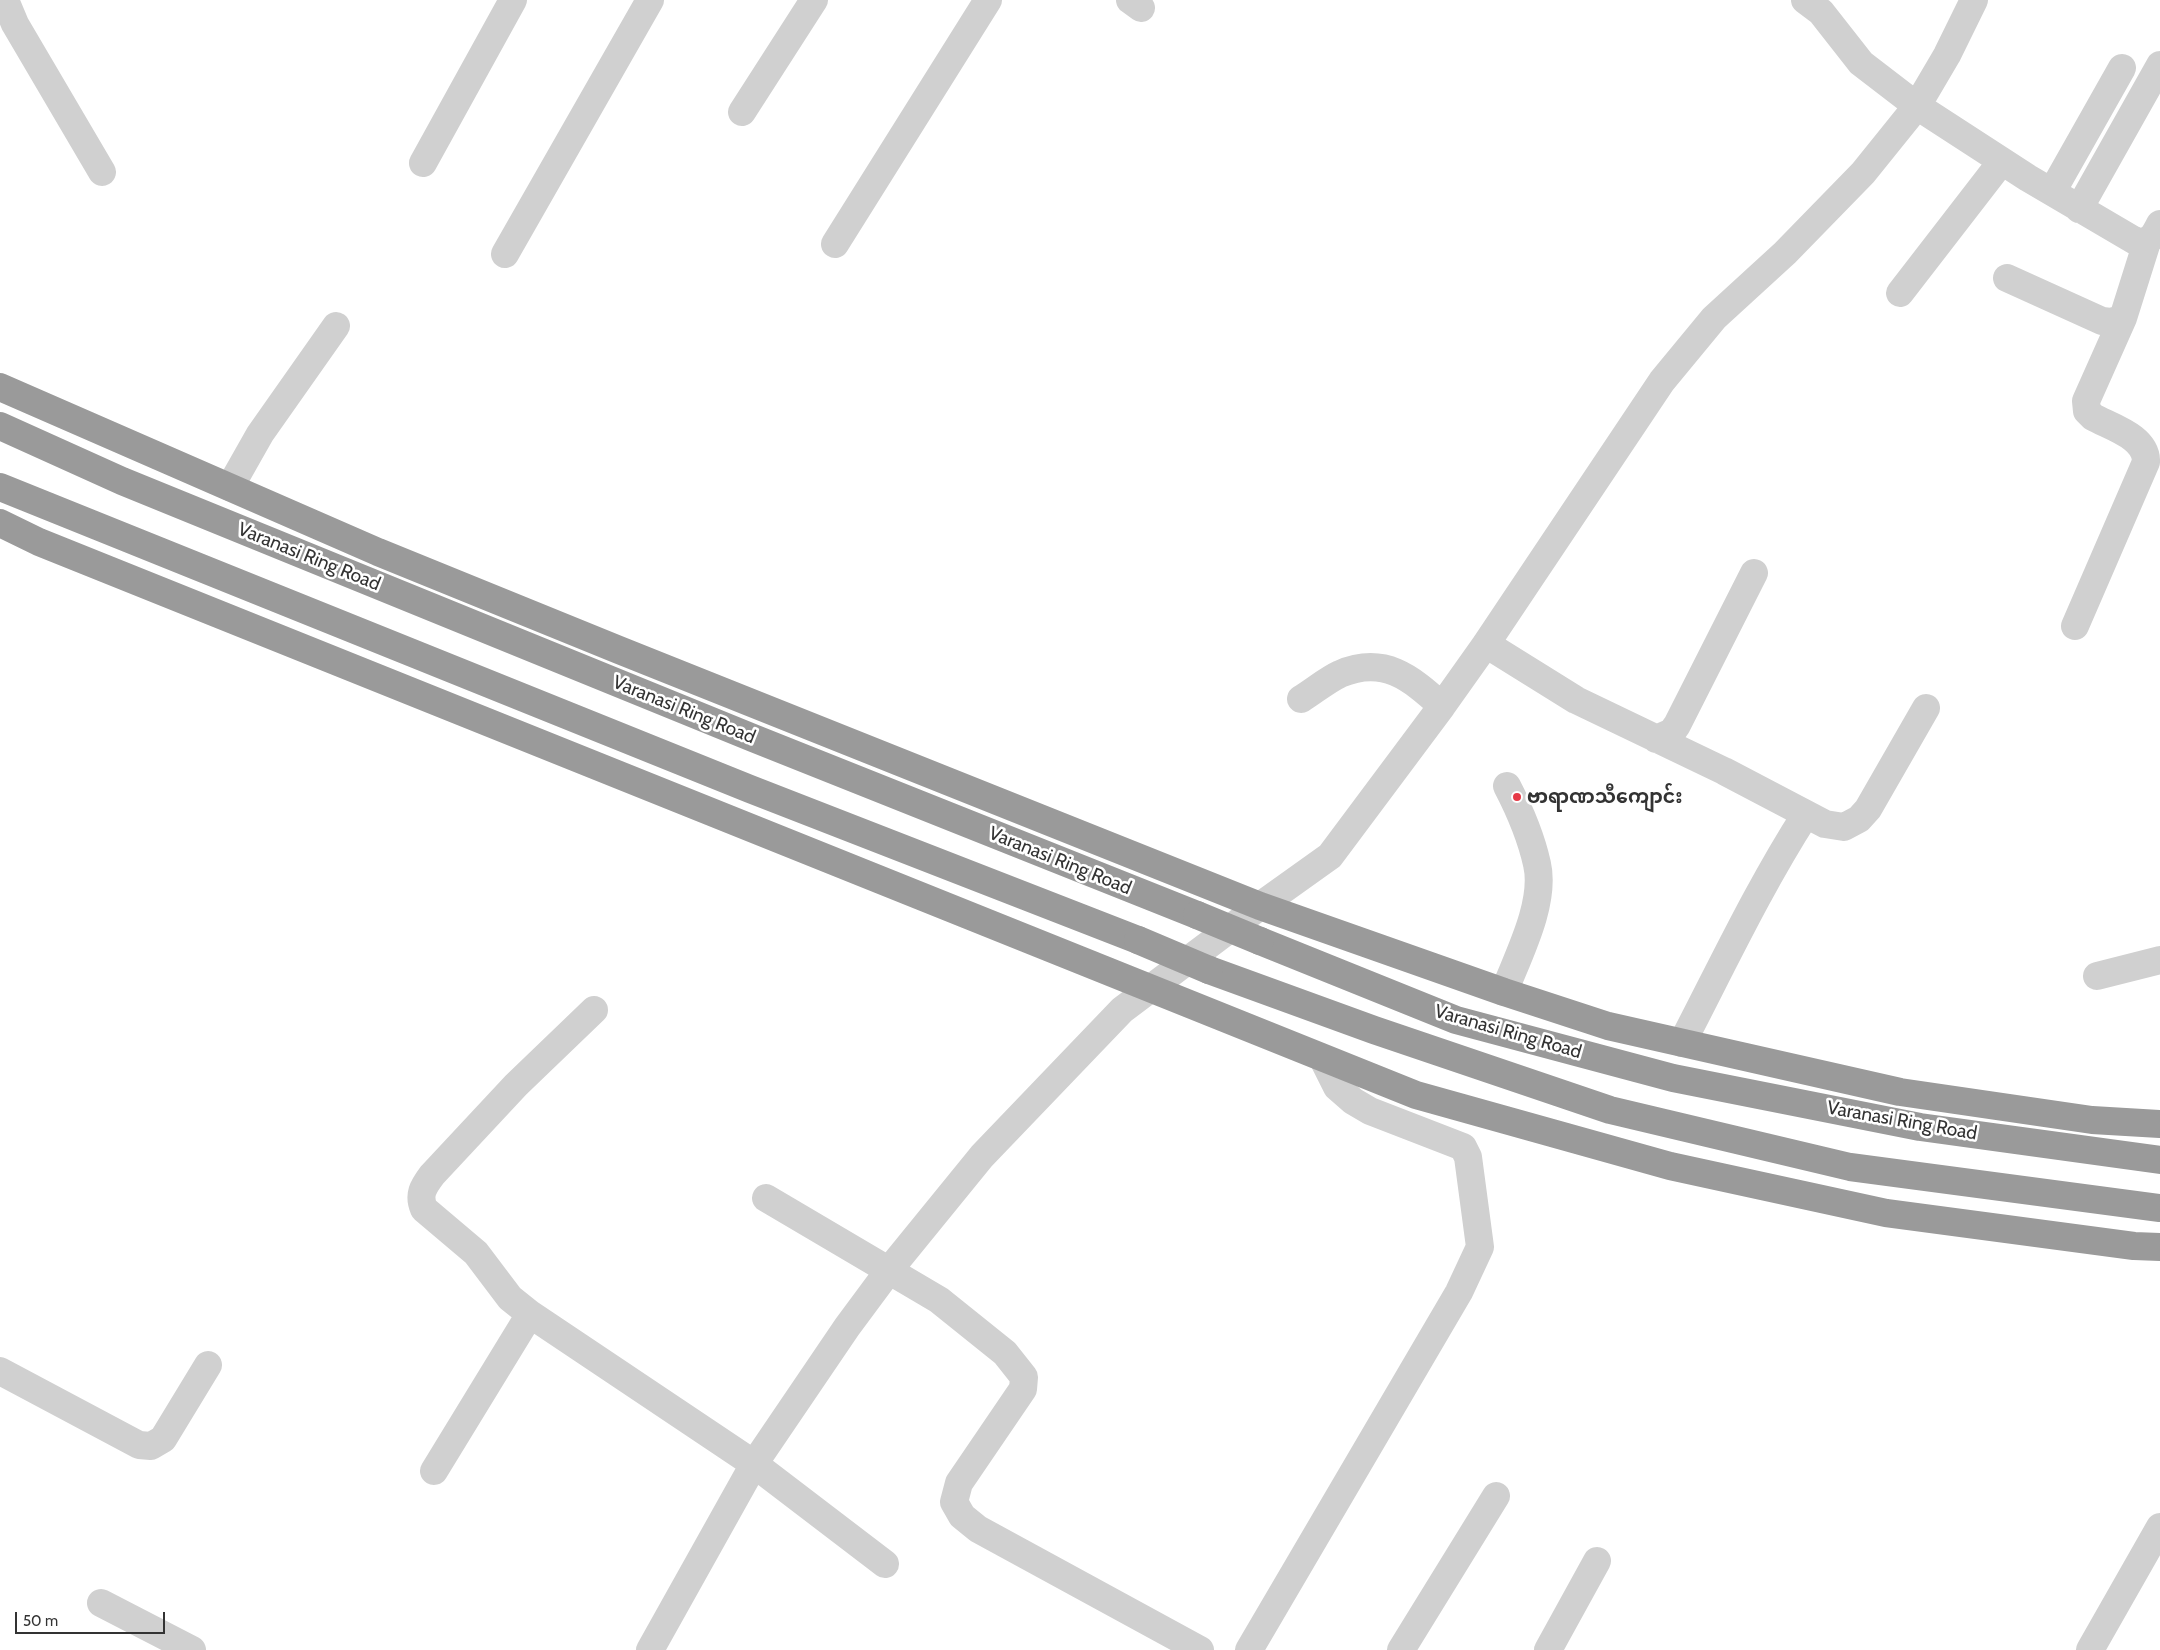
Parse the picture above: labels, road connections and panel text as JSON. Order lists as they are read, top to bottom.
{
  "streets": {
    "highway": ["Varanasi Ring Road"]
  },
  "places": ["ဗာရာဏသီကျောင်း"],
  "scale_bar": "50 m"
}
